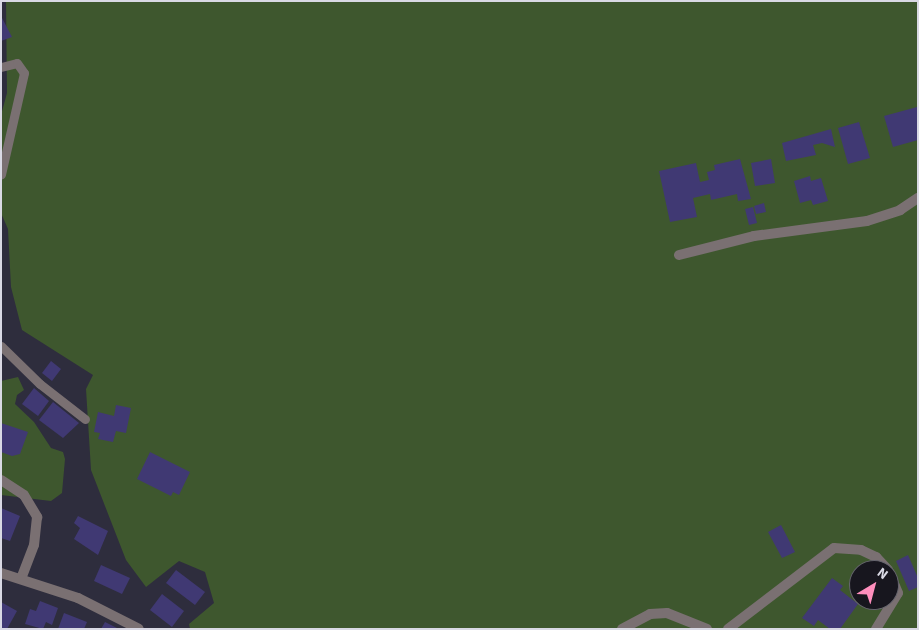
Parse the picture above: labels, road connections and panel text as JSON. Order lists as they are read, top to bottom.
{
  "north": "top right"
}
